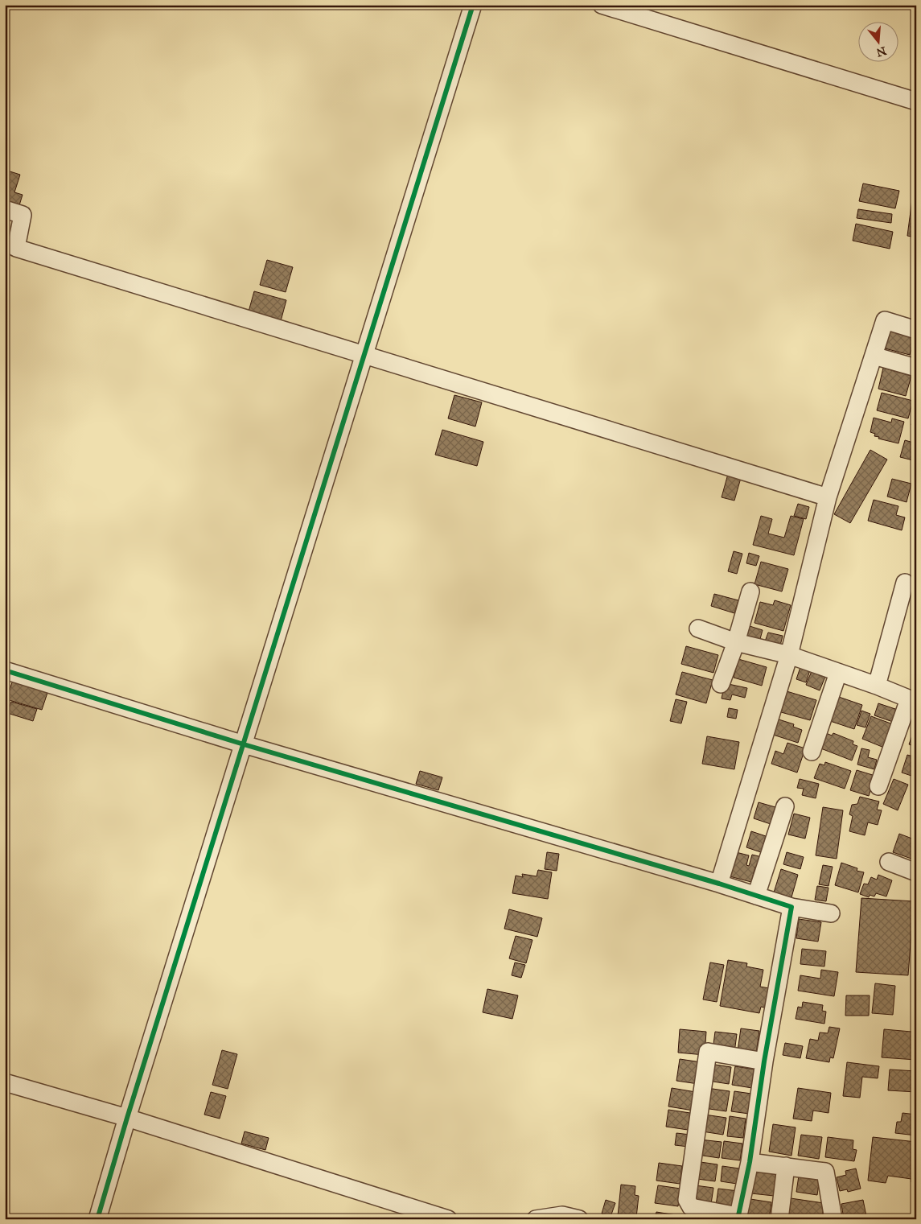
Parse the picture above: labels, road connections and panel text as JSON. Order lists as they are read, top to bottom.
{
  "north": "bottom"
}
